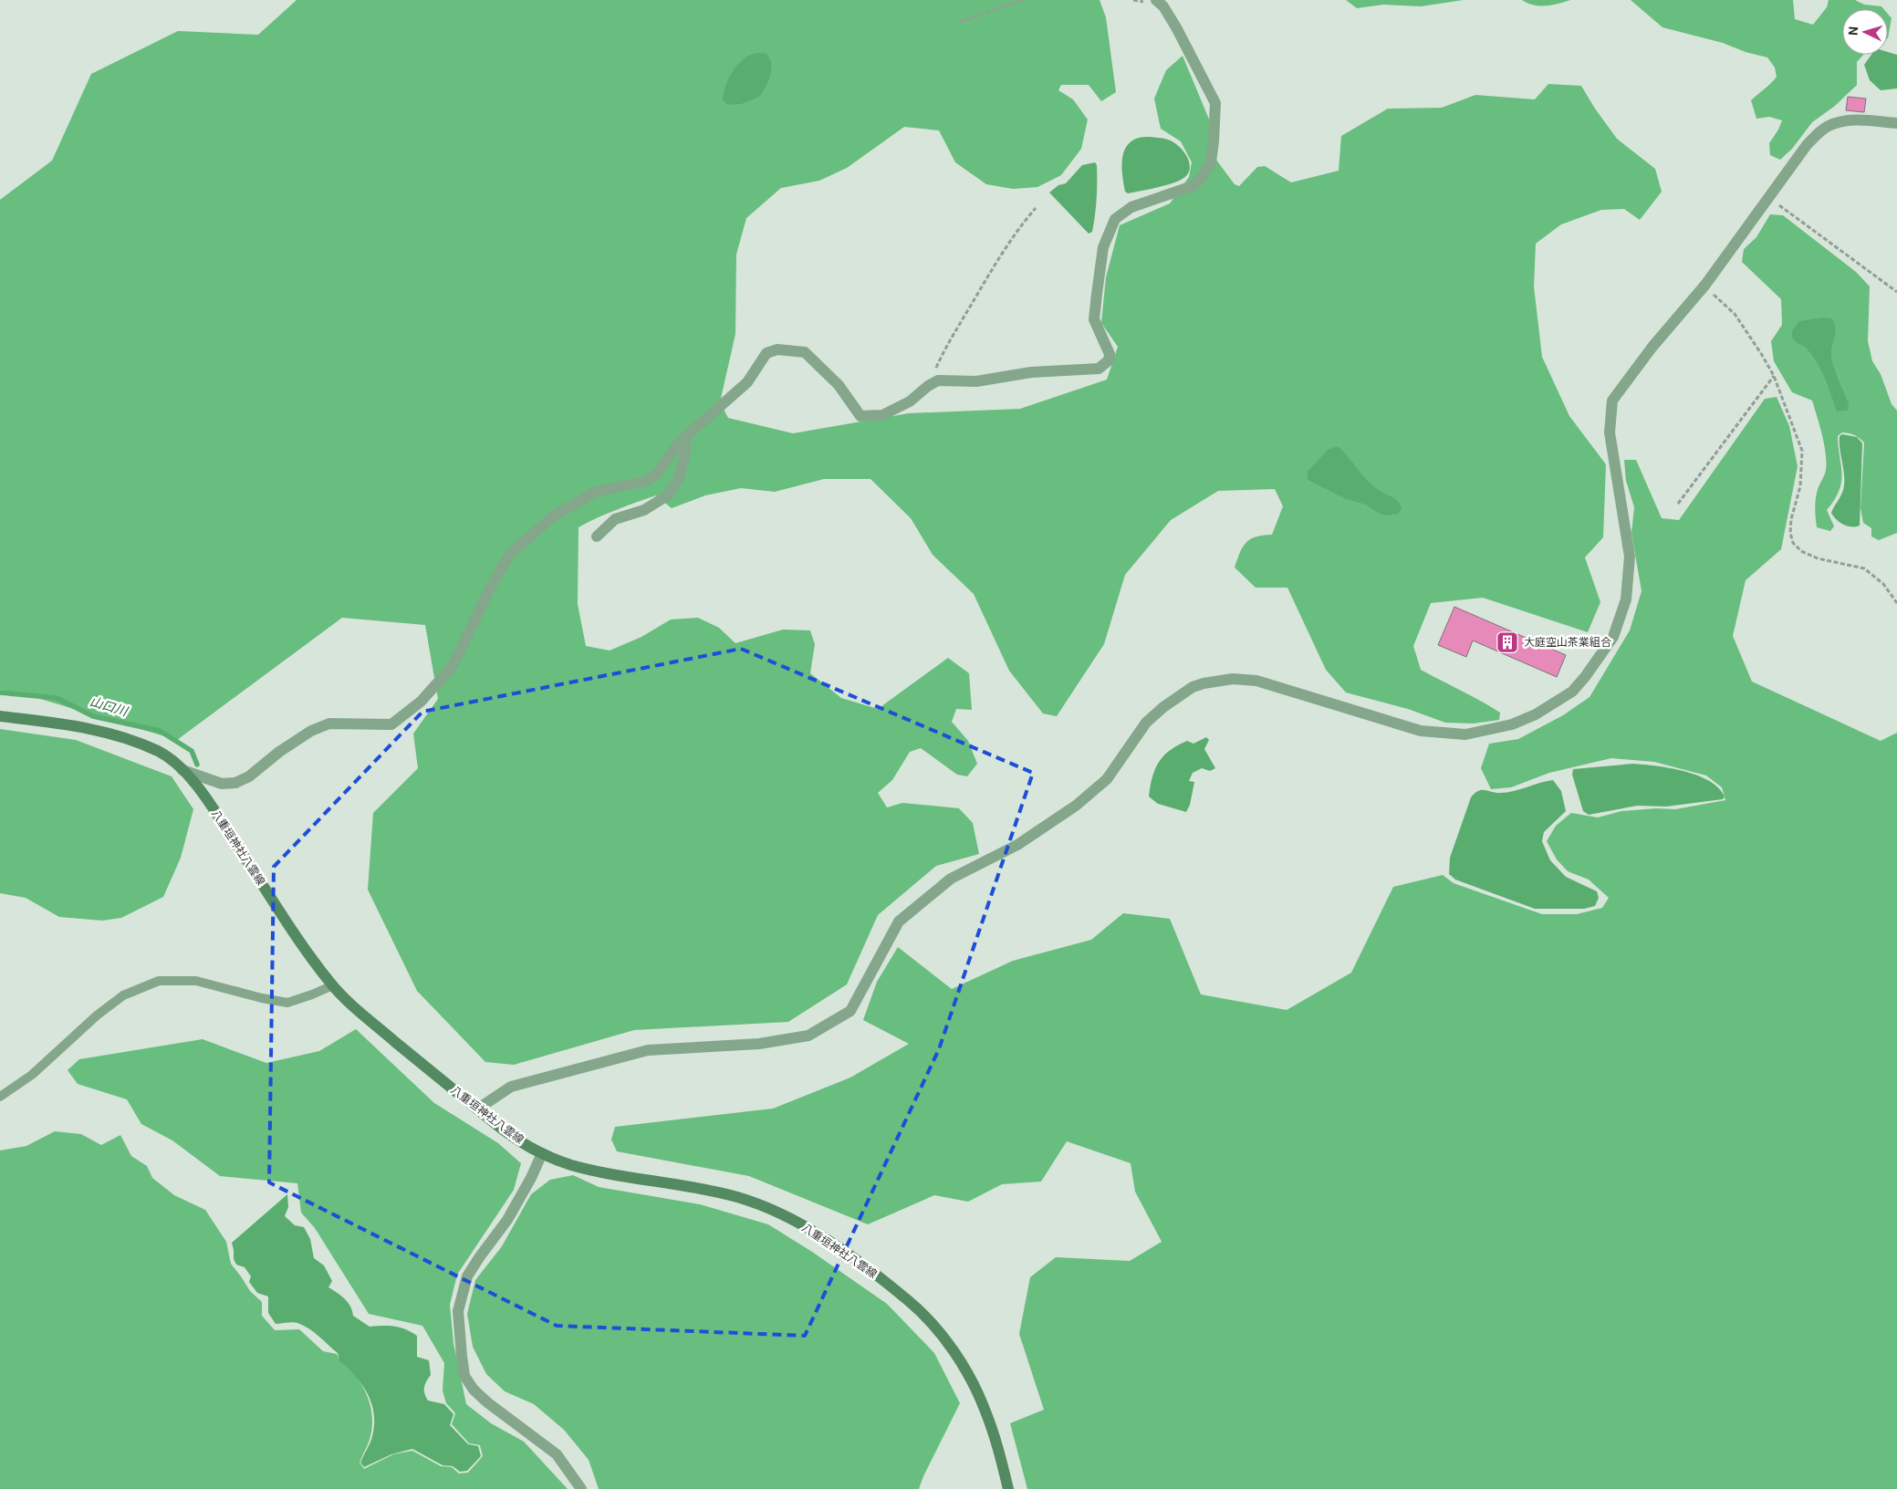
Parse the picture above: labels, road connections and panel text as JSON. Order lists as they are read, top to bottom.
{
  "streets": {
    "main road": ["八重垣神社八雲線"]
  },
  "water": ["山口川"],
  "places": {
    "building": ["大庭空山茶業組合"]
  },
  "north": "left"
}
